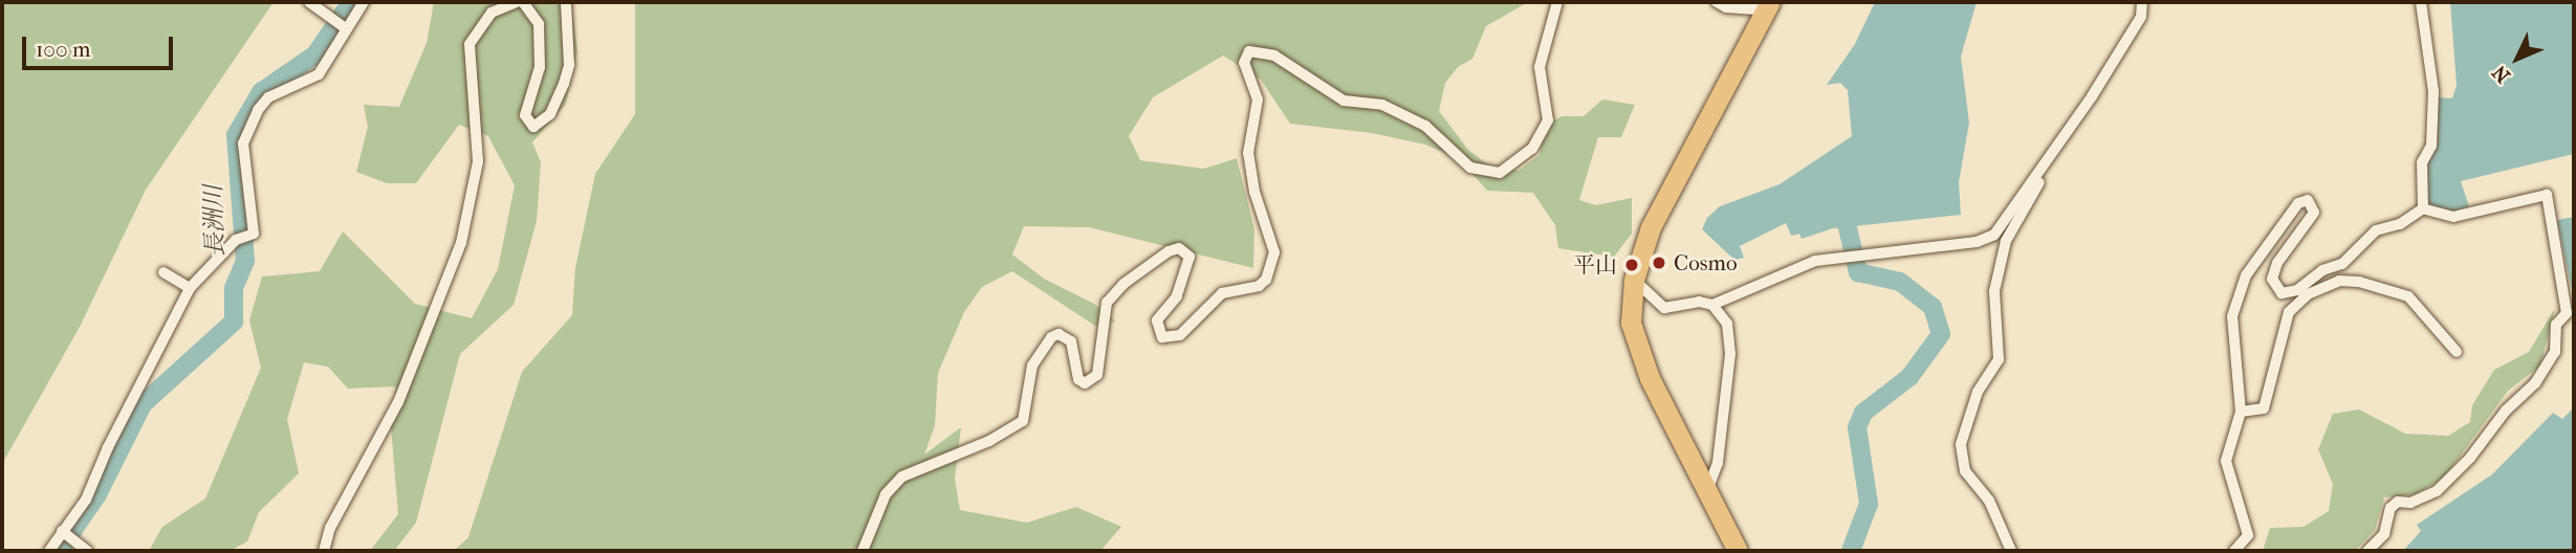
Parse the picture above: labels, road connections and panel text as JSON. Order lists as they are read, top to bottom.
{
  "water": ["長洲川"],
  "places": ["Cosmo", "平山"],
  "scale_bar": "100 m",
  "north": "bottom left"
}
